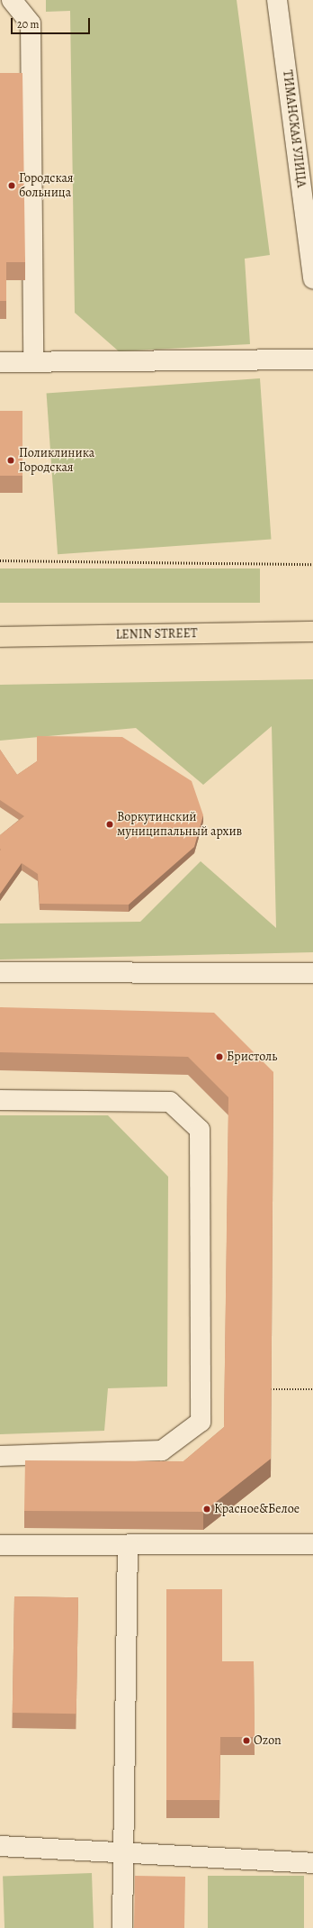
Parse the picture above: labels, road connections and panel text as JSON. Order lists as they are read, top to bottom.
{
  "streets": {
    "main road": ["LENIN STREET"],
    "street": ["ТИМАНСКАЯ УЛИЦА"]
  },
  "places": [
    "Городская больница",
    "Поликлиника Городская",
    "Воркутинский муниципальный архив",
    "Бристоль",
    "Красное&Белое",
    "Ozon"
  ],
  "scale_bar": "20 m"
}
